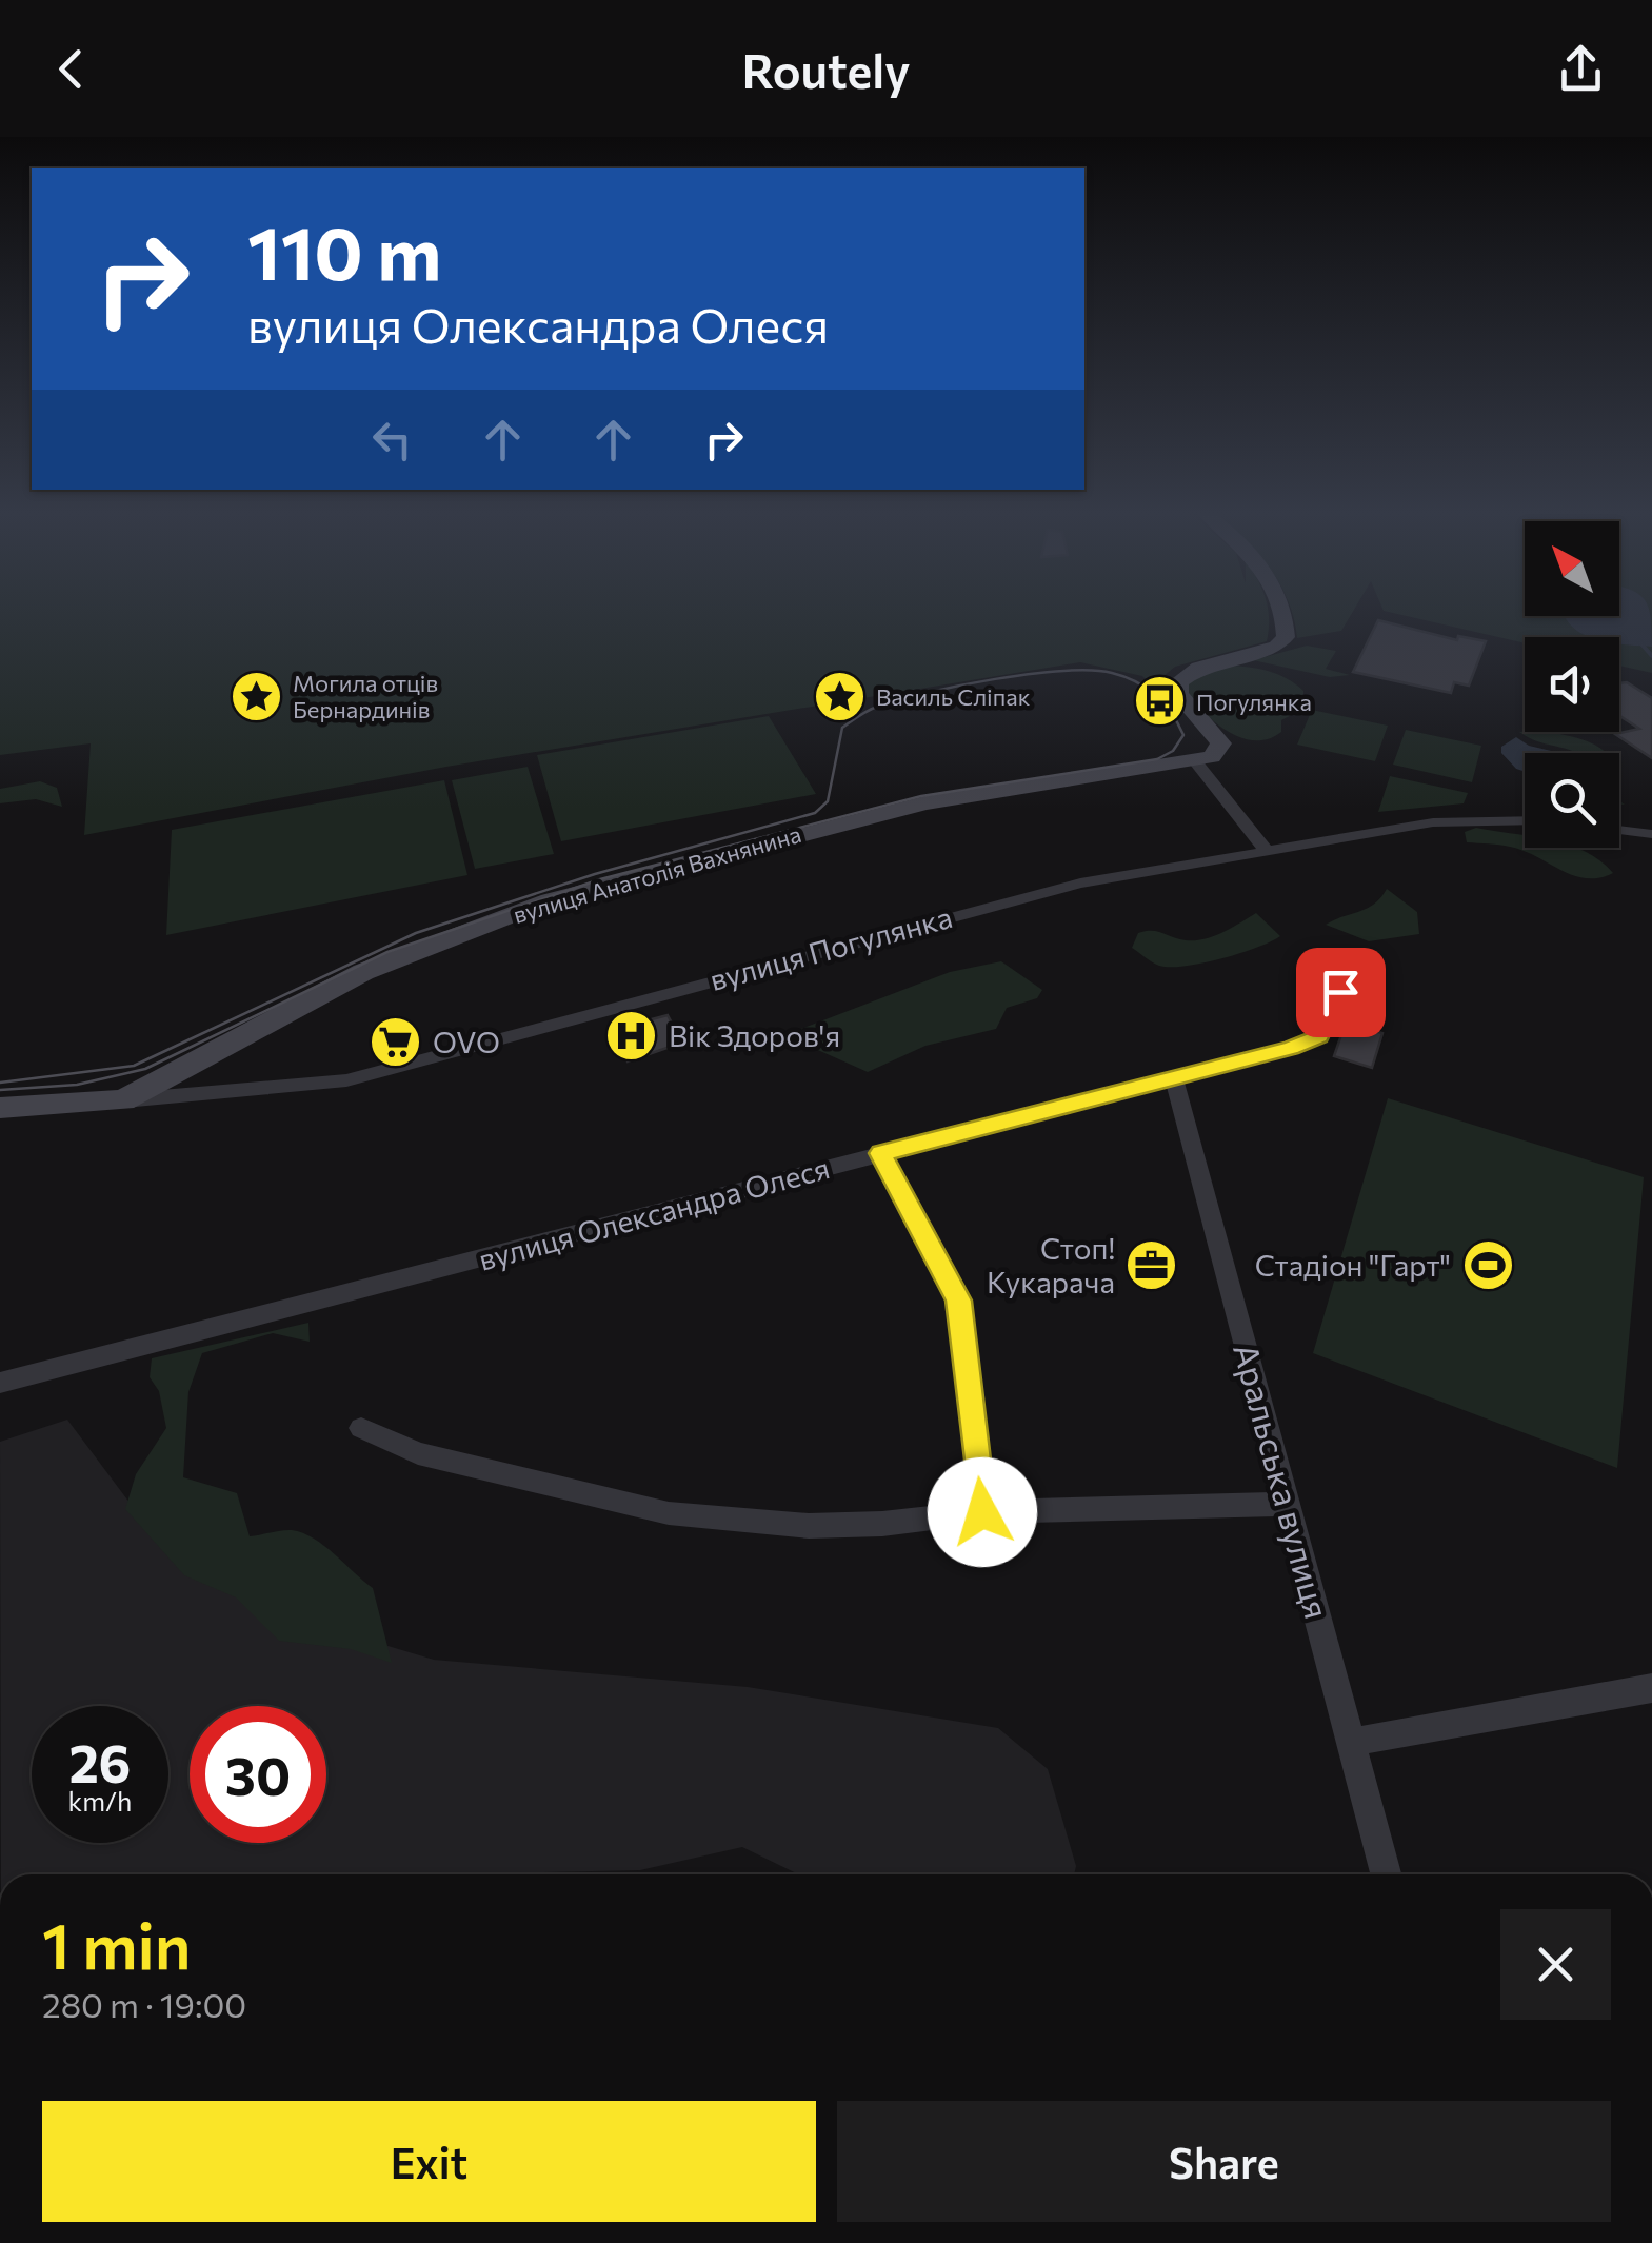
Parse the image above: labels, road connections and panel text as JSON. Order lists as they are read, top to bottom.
{
  "streets": {
    "street": [
      "вулиця Анатолія Вахнянина",
      "вулиця Погулянка",
      "вулиця Олександра Олеся",
      "Аральська вулиця"
    ]
  },
  "crossings": [
    ["вулиця Анатолія Вахнянина", "вулиця Погулянка"],
    ["вулиця Олександра Олеся", "Аральська вулиця"]
  ],
  "places": {
    "place": ["Могила отців Бернардинів", "Василь Сліпак"],
    "bus stop": ["Погулянка"],
    "hospital": ["Вік Здоров'я"],
    "supermarket": ["OVO"],
    "office": ["Стоп! Кукарача"],
    "sports": ["Стадіон \"Гарт\""]
  },
  "north": "top left",
  "page": {
    "header": "Routely",
    "turn": ["110 m", "вулиця Олександра Олеся"],
    "speed": "26 km/h",
    "limit": "30",
    "heading": ["1 min", "280 m · 19:00"],
    "buttons": ["Exit", "Share"]
  }
}
